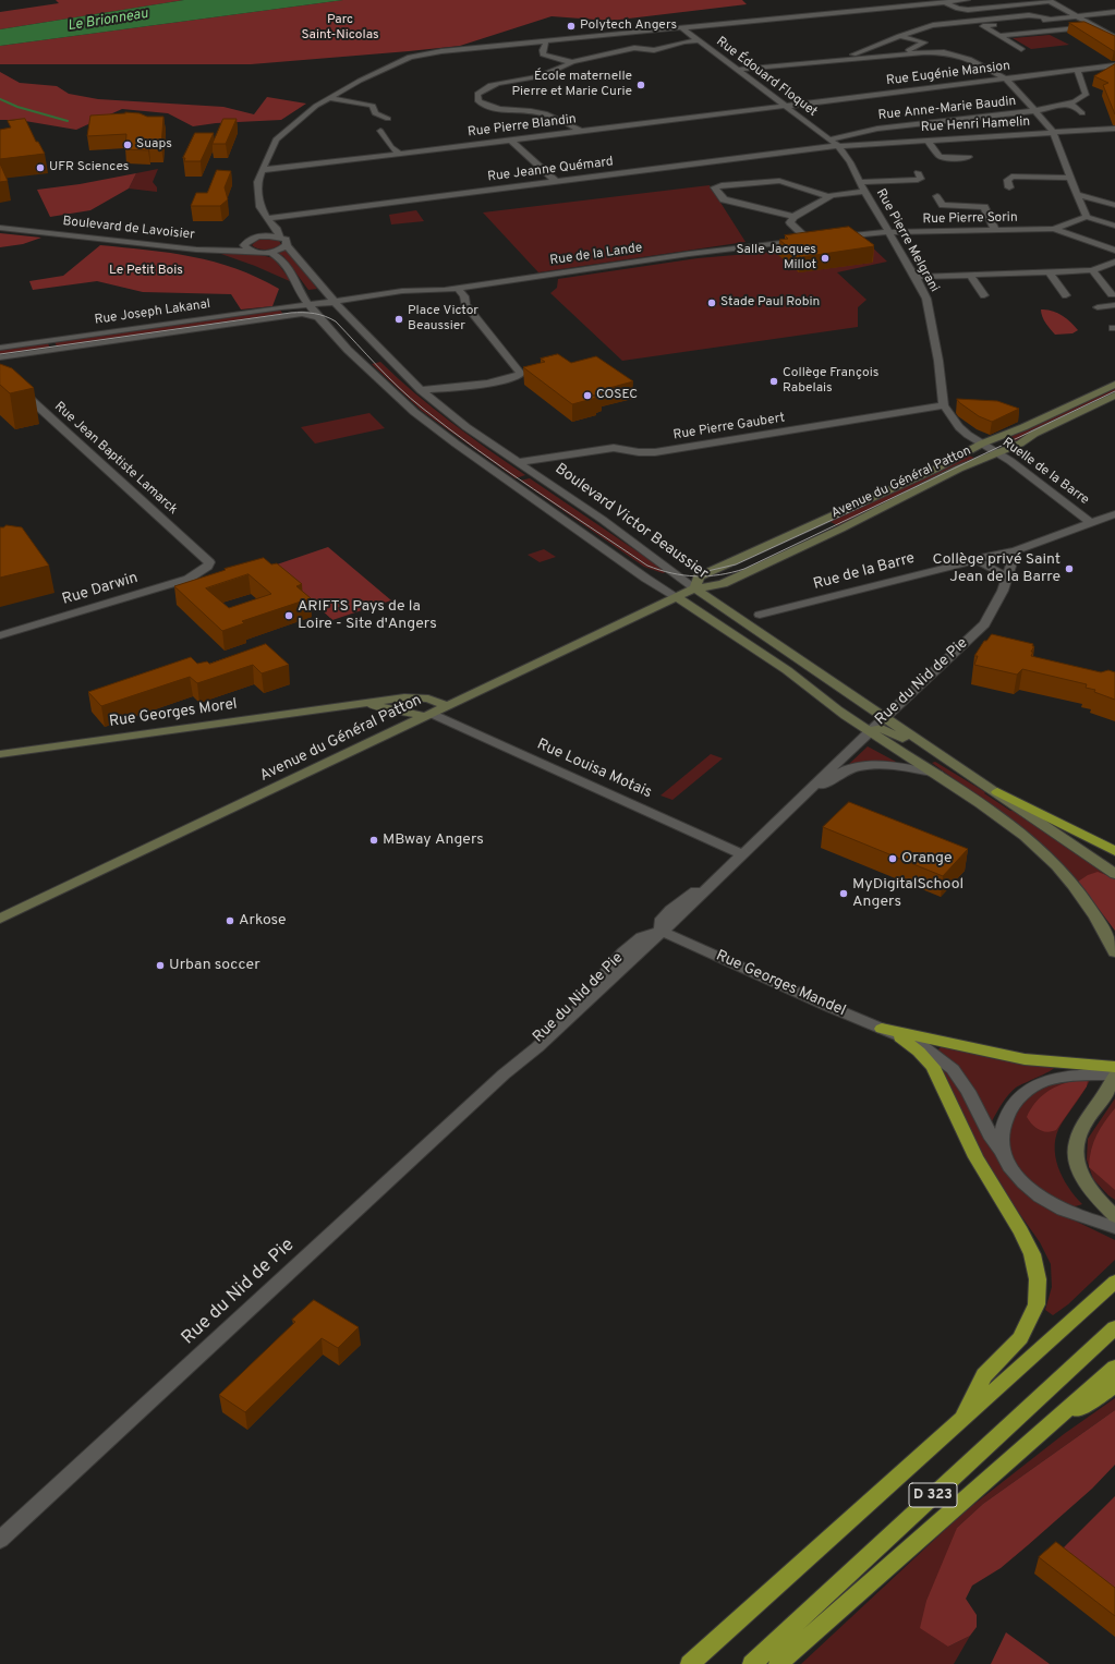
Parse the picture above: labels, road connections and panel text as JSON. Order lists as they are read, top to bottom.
{
  "streets": {
    "highway": ["D 323"],
    "street": [
      "Rue Eugénie Mansion",
      "Rue Édouard Floquet",
      "Rue Anne-Marie Baudin",
      "Rue Henri Hamelin",
      "Rue Pierre Blandin",
      "Rue Jeanne Quémard",
      "Rue Pierre Sorin",
      "Boulevard de Lavoisier",
      "Rue Pierre Melgrani",
      "Rue de la Lande",
      "Rue Joseph Lakanal",
      "Rue Pierre Gaubert",
      "Rue Jean Baptiste Lamarck",
      "Ruelle de la Barre",
      "Avenue du Général Patton",
      "Boulevard Victor Beaussier",
      "Rue de la Barre",
      "Rue Darwin",
      "Rue du Nid de Pie",
      "Rue Georges Morel",
      "Rue Louisa Motais",
      "Rue Georges Mandel"
    ]
  },
  "crossings": [
    ["Rue Eugénie Mansion", "Rue Édouard Floquet"],
    ["Rue Eugénie Mansion", "Rue Anne-Marie Baudin"],
    ["Rue Eugénie Mansion", "Rue Pierre Blandin"],
    ["Rue Édouard Floquet", "Rue Anne-Marie Baudin"],
    ["Rue Édouard Floquet", "Rue Henri Hamelin"],
    ["Rue Édouard Floquet", "Rue Pierre Blandin"],
    ["Rue Édouard Floquet", "Rue Jeanne Quémard"],
    ["Rue Édouard Floquet", "Rue Pierre Melgrani"],
    ["Rue Henri Hamelin", "Rue Jeanne Quémard"],
    ["Rue Henri Hamelin", "Rue Pierre Melgrani"],
    ["Rue Jeanne Quémard", "Rue Pierre Melgrani"],
    ["Rue Pierre Sorin", "Rue Pierre Melgrani"],
    ["Rue Pierre Melgrani", "Rue Pierre Gaubert"],
    ["Rue Pierre Melgrani", "Ruelle de la Barre"],
    ["Rue Pierre Melgrani", "Avenue du Général Patton"],
    ["Rue de la Lande", "Rue Joseph Lakanal"],
    ["Rue de la Lande", "Boulevard Victor Beaussier"],
    ["Rue Pierre Gaubert", "Boulevard Victor Beaussier"],
    ["Rue Jean Baptiste Lamarck", "Rue Darwin"],
    ["Ruelle de la Barre", "Avenue du Général Patton"],
    ["Ruelle de la Barre", "Rue de la Barre"],
    ["Avenue du Général Patton", "Boulevard Victor Beaussier"],
    ["Avenue du Général Patton", "Rue Georges Morel"],
    ["Avenue du Général Patton", "Rue Louisa Motais"],
    ["Boulevard Victor Beaussier", "Rue du Nid de Pie"],
    ["Rue de la Barre", "Rue du Nid de Pie"],
    ["Rue du Nid de Pie", "Rue Louisa Motais"],
    ["Rue du Nid de Pie", "Rue Georges Mandel"],
    ["Rue Georges Morel", "Rue Louisa Motais"]
  ],
  "water": ["Le Brionneau"],
  "parks": ["Parc Saint-Nicolas", "Le Petit Bois"],
  "places": [
    "Polytech Angers",
    "École maternelle Pierre et Marie Curie",
    "Suaps",
    "UFR Sciences",
    "Salle Jacques Millot",
    "Stade Paul Robin",
    "Place Victor Beaussier",
    "Collège François Rabelais",
    "COSEC",
    "Collège privé Saint Jean de la Barre",
    "ARIFTS Pays de la Loire - Site d'Angers",
    "MBway Angers",
    "Orange",
    "MyDigitalSchool Angers",
    "Arkose",
    "Urban soccer"
  ]
}
